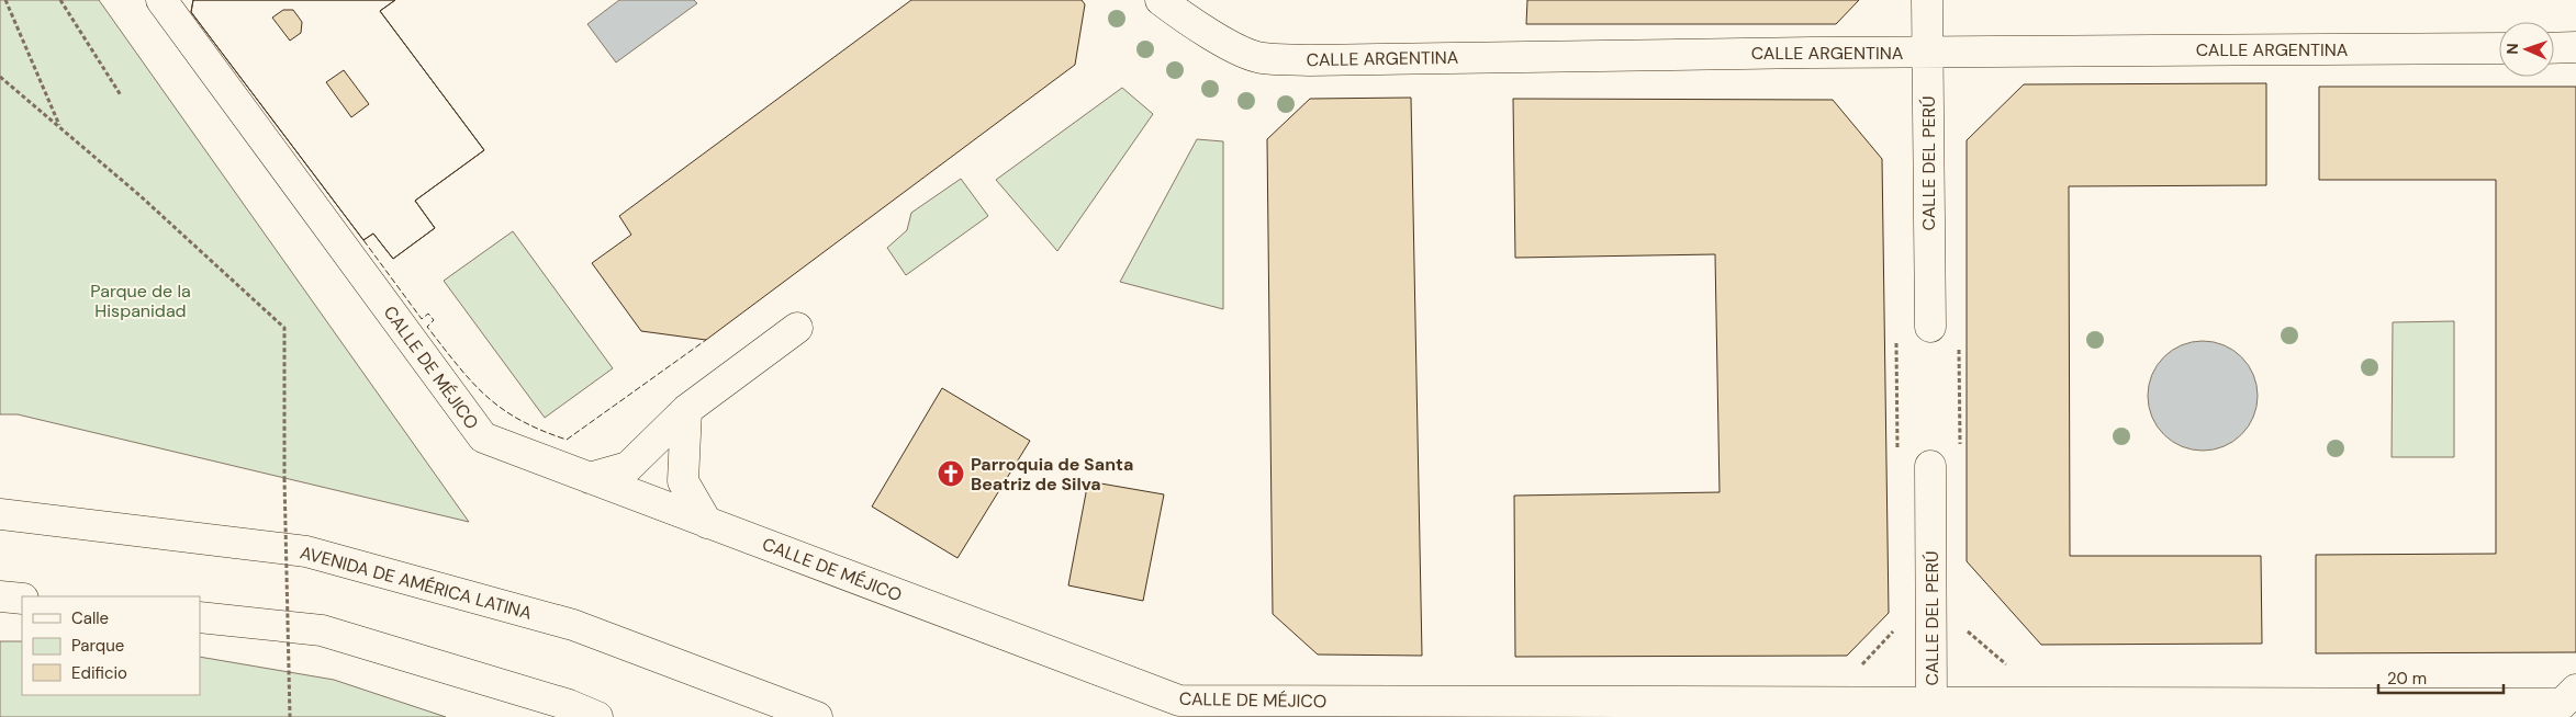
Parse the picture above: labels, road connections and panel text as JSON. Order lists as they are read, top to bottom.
{
  "streets": {
    "street": [
      "CALLE ARGENTINA",
      "CALLE DEL PERÚ",
      "CALLE DE MÉJICO",
      "AVENIDA DE AMÉRICA LATINA"
    ]
  },
  "crossings": [
    ["CALLE ARGENTINA", "CALLE DEL PERÚ"],
    ["CALLE DEL PERÚ", "CALLE DE MÉJICO"]
  ],
  "parks": ["Parque de la Hispanidad"],
  "places": {
    "church": ["Parroquia de Santa Beatriz de Silva"]
  },
  "legend": ["Calle", "Parque", "Edificio"],
  "scale_bar": "20 m",
  "north": "left"
}
